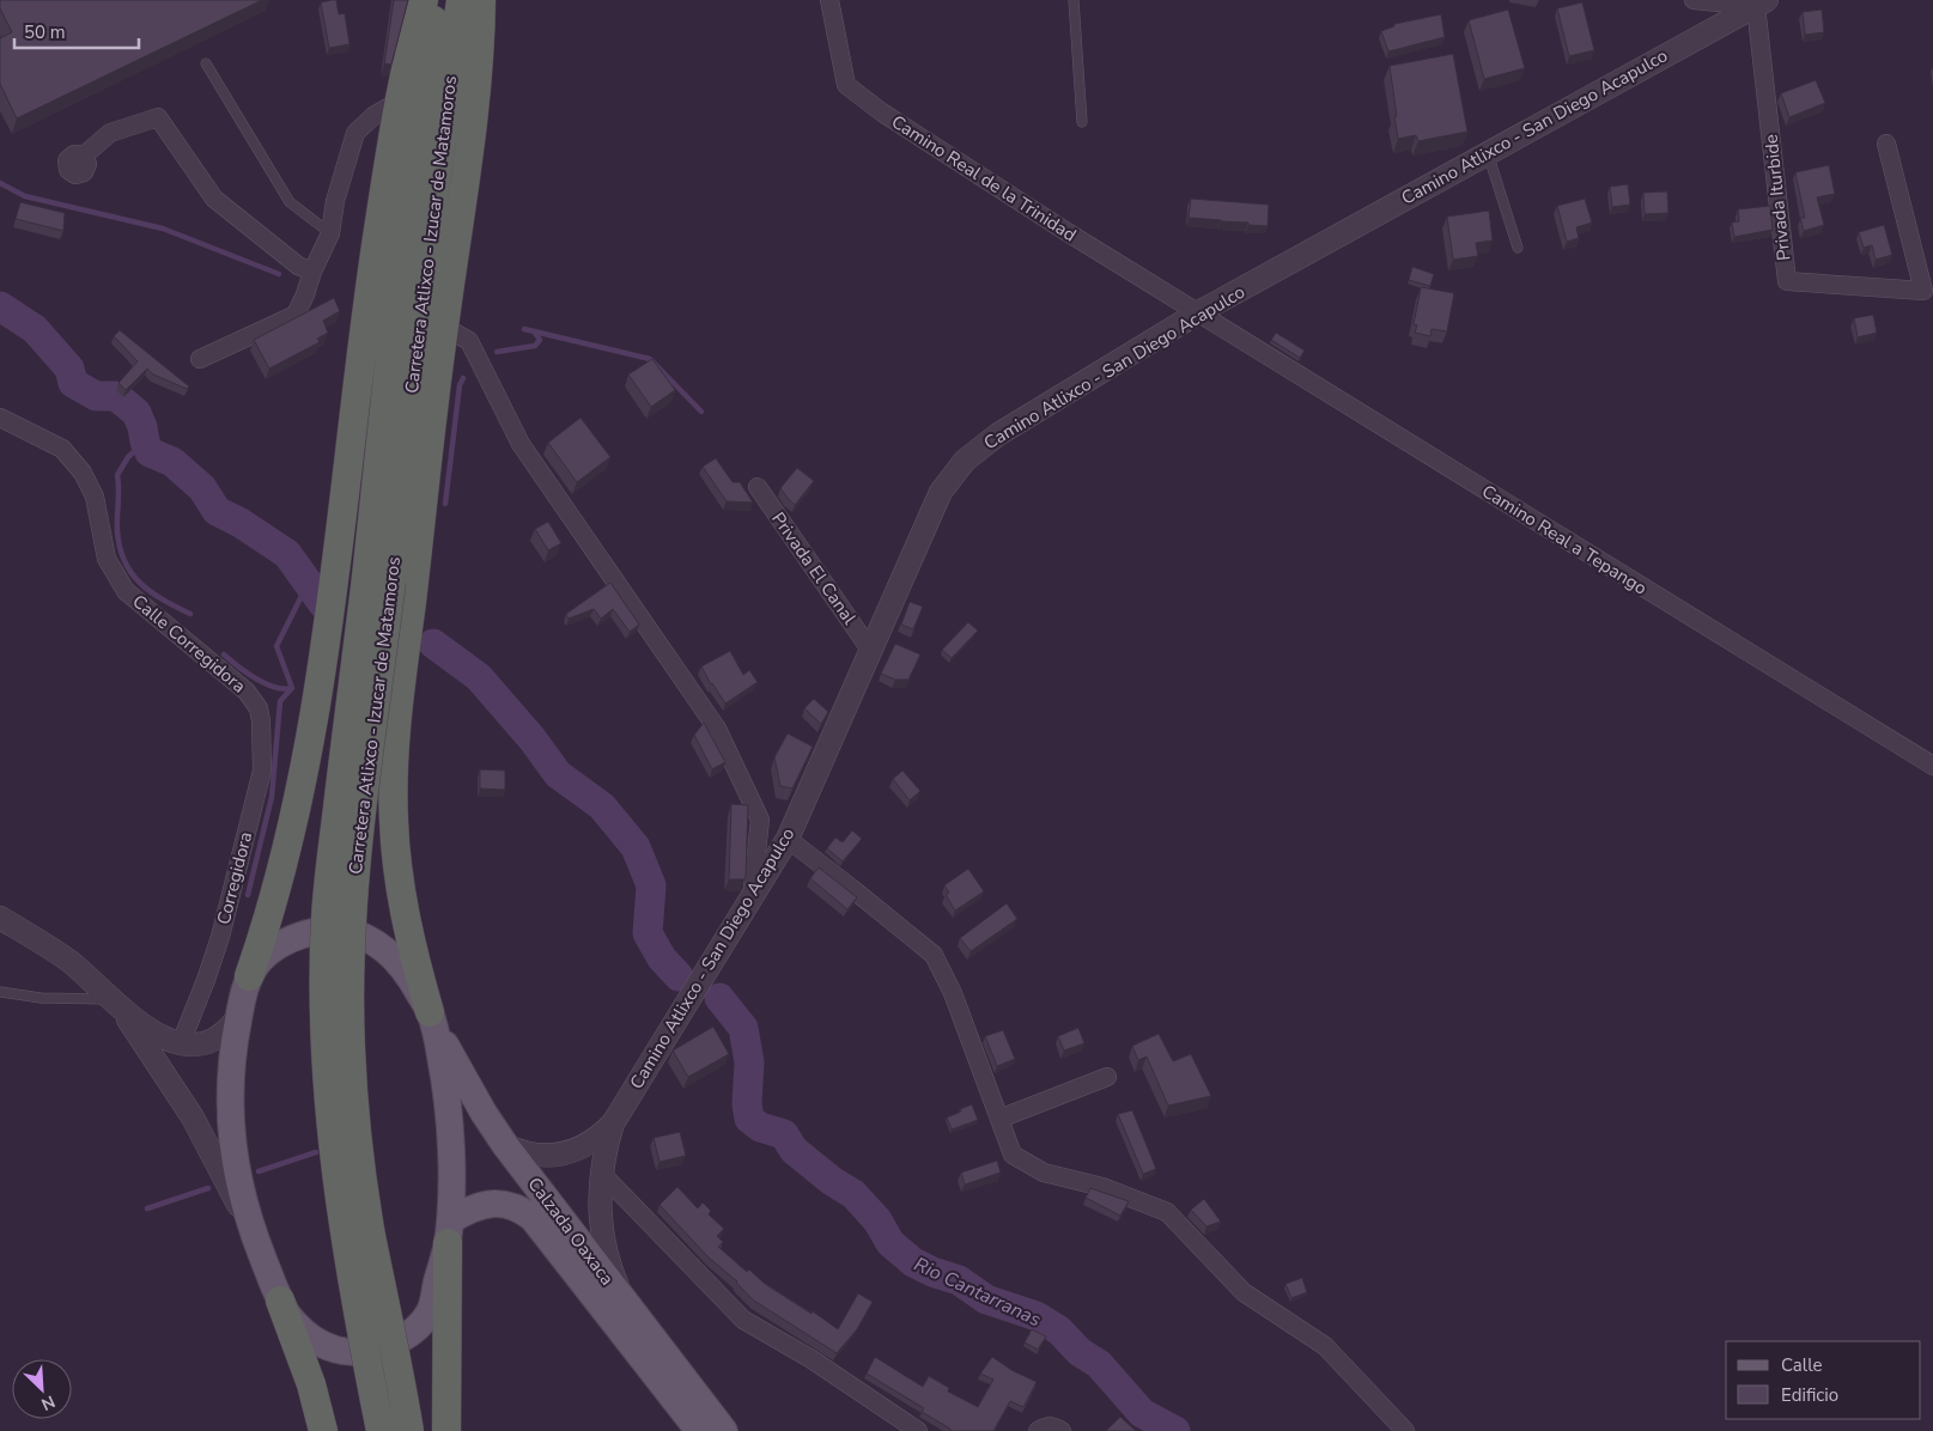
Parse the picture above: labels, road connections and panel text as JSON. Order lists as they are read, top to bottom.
{
  "streets": {
    "highway": ["Carretera Atlixco - Izucar de Matamoros"],
    "main road": ["Calzada Oaxaca"],
    "street": [
      "Camino Atlixco - San Diego Acapulco",
      "Camino Real de la Trinidad",
      "Privada Iturbide",
      "Camino Real a Tepango",
      "Privada El Canal",
      "Calle Corregidora",
      "Corregidora"
    ]
  },
  "crossings": [
    ["Camino Atlixco - San Diego Acapulco", "Camino Real de la Trinidad"],
    ["Camino Atlixco - San Diego Acapulco", "Privada Iturbide"],
    ["Camino Atlixco - San Diego Acapulco", "Camino Real a Tepango"],
    ["Camino Atlixco - San Diego Acapulco", "Privada El Canal"],
    ["Camino Atlixco - San Diego Acapulco", "Calzada Oaxaca"],
    ["Camino Real de la Trinidad", "Camino Real a Tepango"],
    ["Calle Corregidora", "Corregidora"]
  ],
  "water": ["Rio Cantarranas"],
  "legend": ["Calle", "Edificio"],
  "scale_bar": "50 m",
  "north": "bottom right"
}
